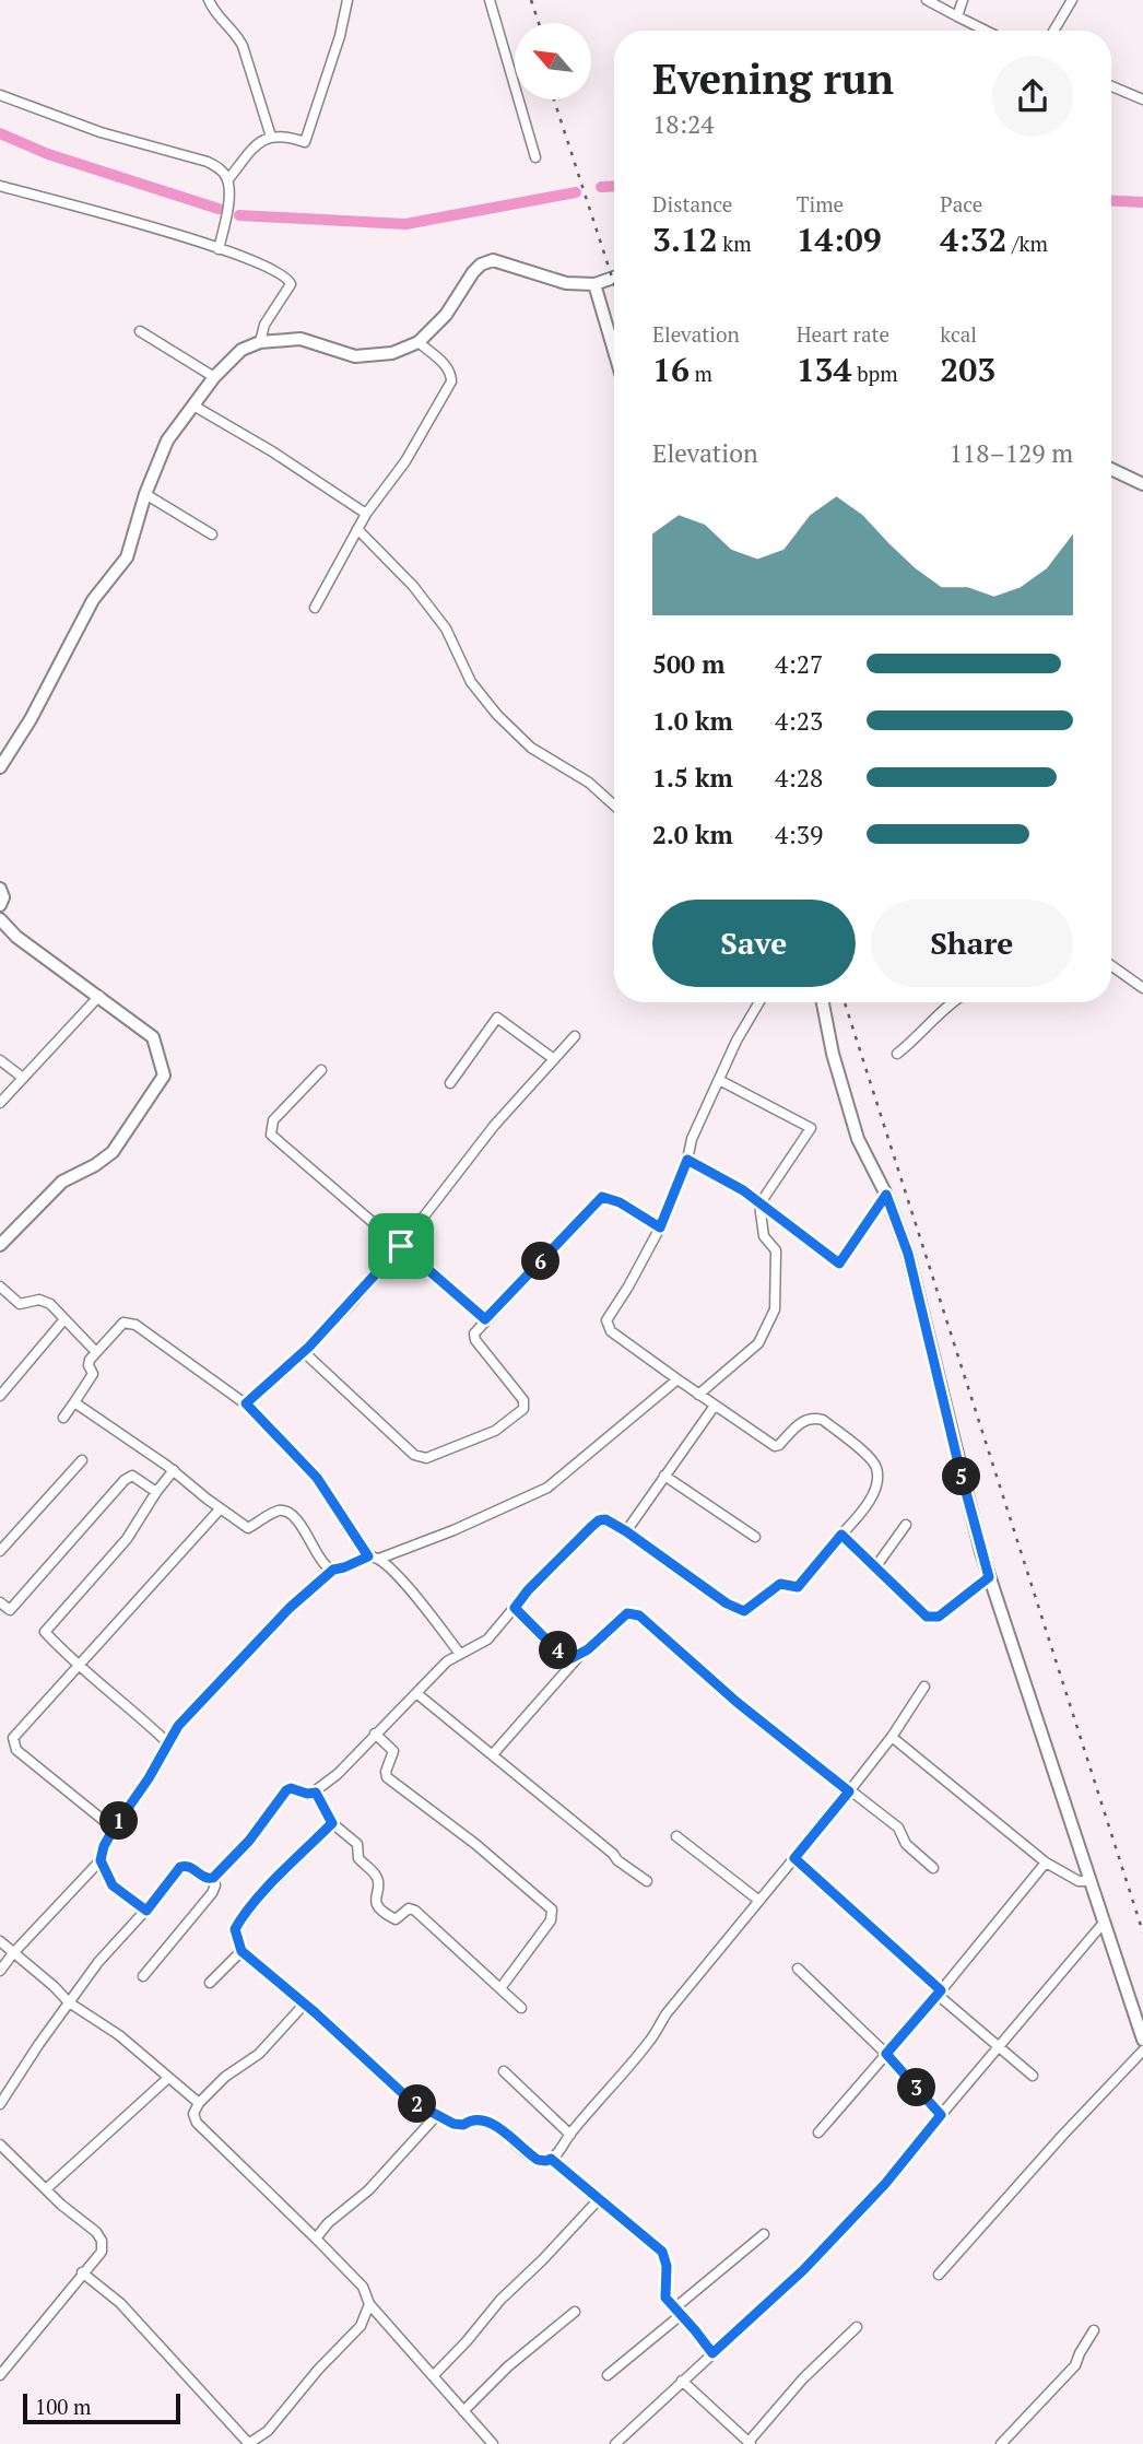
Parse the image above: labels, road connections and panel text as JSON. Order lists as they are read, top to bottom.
{
  "scale_bar": "100 m",
  "north": "top left",
  "page": {
    "heading": ["Evening run", "18:24"],
    "stats": [
      ["Distance", "3.12 km"],
      ["Time", "14:09"],
      ["Pace", "4:32 /km"],
      ["Elevation", "16 m"],
      ["Heart rate", "134 bpm"],
      ["kcal", "203"]
    ],
    "chart": ["Elevation", "118–129 m"],
    "list": [
      {
        "name": "500 m",
        "note": "4:27"
      },
      {
        "name": "1.0 km",
        "note": "4:23"
      },
      {
        "name": "1.5 km",
        "note": "4:28"
      },
      {
        "name": "2.0 km",
        "note": "4:39"
      }
    ],
    "buttons": ["Save", "Share"],
    "pins": [
      "6",
      "5",
      "4",
      "1",
      "3",
      "2"
    ],
    "scale": "100 m"
  }
}
